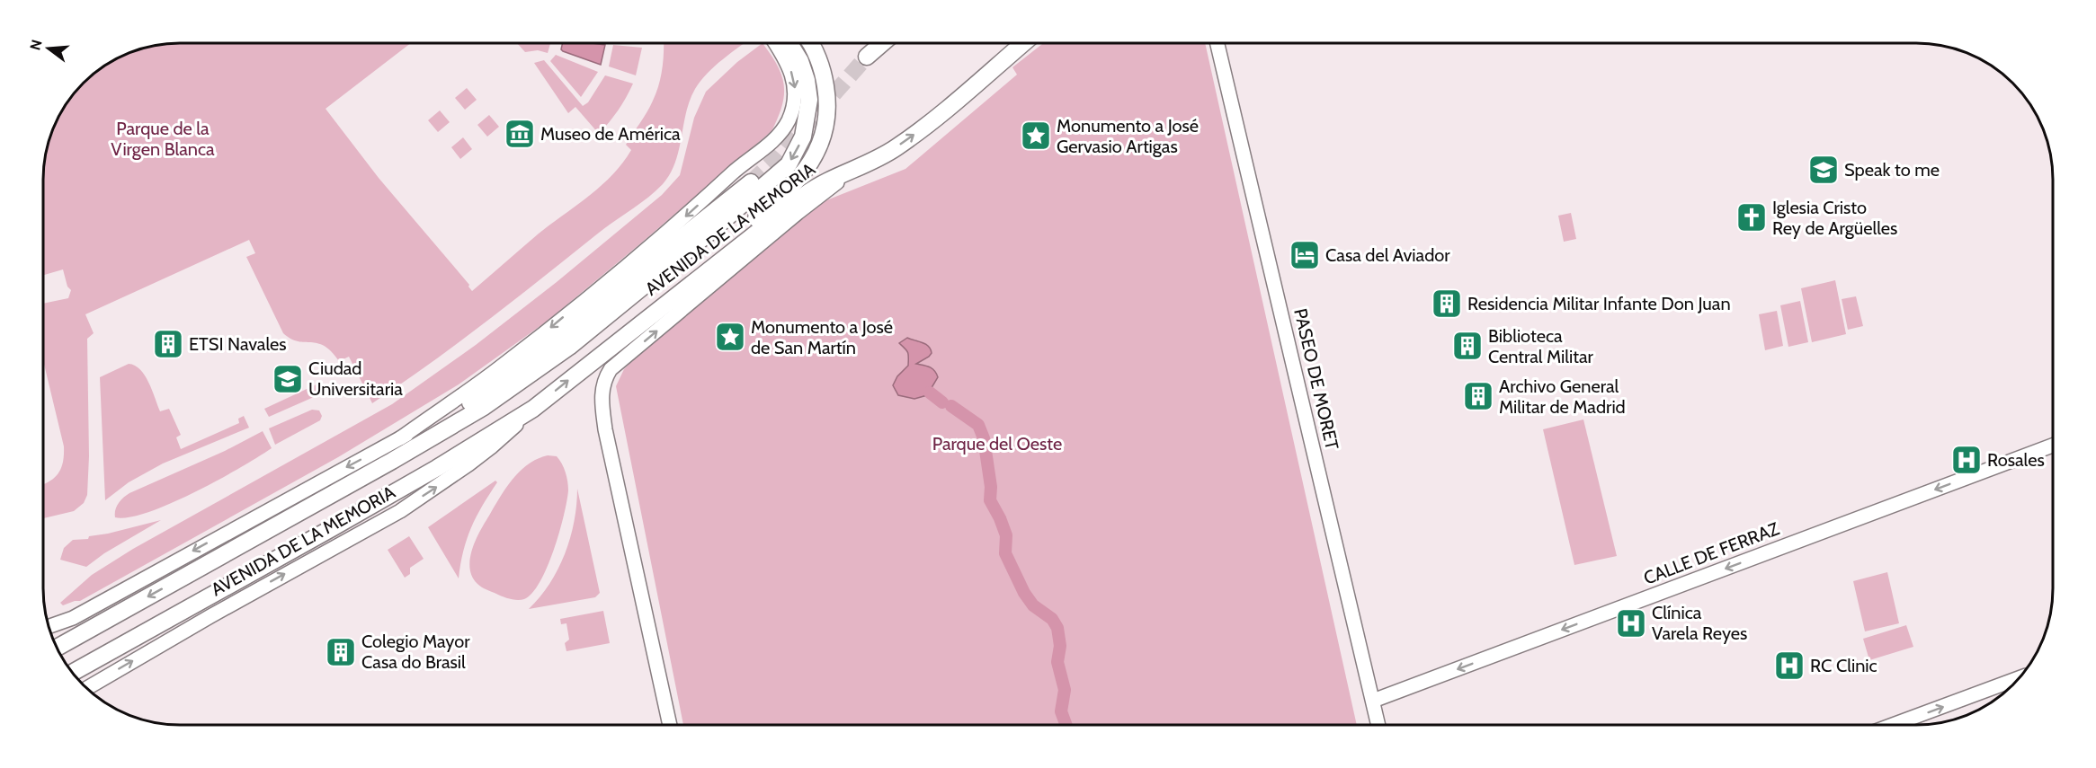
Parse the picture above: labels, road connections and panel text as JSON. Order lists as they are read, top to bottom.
{
  "streets": {
    "highway": ["AVENIDA DE LA MEMORIA"],
    "main road": ["PASEO DE MORET", "CALLE DE FERRAZ"]
  },
  "crossings": [
    ["PASEO DE MORET", "CALLE DE FERRAZ"]
  ],
  "one_way": ["CALLE DE FERRAZ"],
  "parks": ["Parque de la Virgen Blanca", "Parque del Oeste"],
  "places": {
    "museum": ["Museo de América"],
    "place": ["Monumento a José Gervasio Artigas", "Monumento a José de San Martín"],
    "school or university": ["Speak to me", "Ciudad Universitaria"],
    "church": ["Iglesia Cristo Rey de Argüelles"],
    "hotel": ["Casa del Aviador"],
    "building": [
      "Residencia Militar Infante Don Juan",
      "ETSI Navales",
      "Biblioteca Central Militar",
      "Archivo General Militar de Madrid",
      "Colegio Mayor Casa do Brasil"
    ],
    "hospital": ["Rosales", "Clínica Varela Reyes", "RC Clinic"]
  },
  "north": "left"
}
